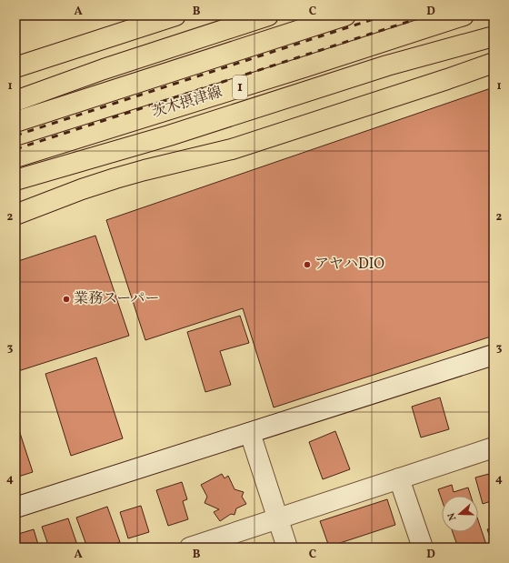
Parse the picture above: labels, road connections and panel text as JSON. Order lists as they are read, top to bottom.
{
  "streets": {
    "main road": ["1", "茨木摂津線"]
  },
  "places": ["アヤハDIO", "業務スーパー"],
  "north": "left",
  "grid": {
    "columns": [
      "A",
      "B",
      "C",
      "D"
    ],
    "rows": [
      "1",
      "2",
      "3",
      "4"
    ]
  }
}
